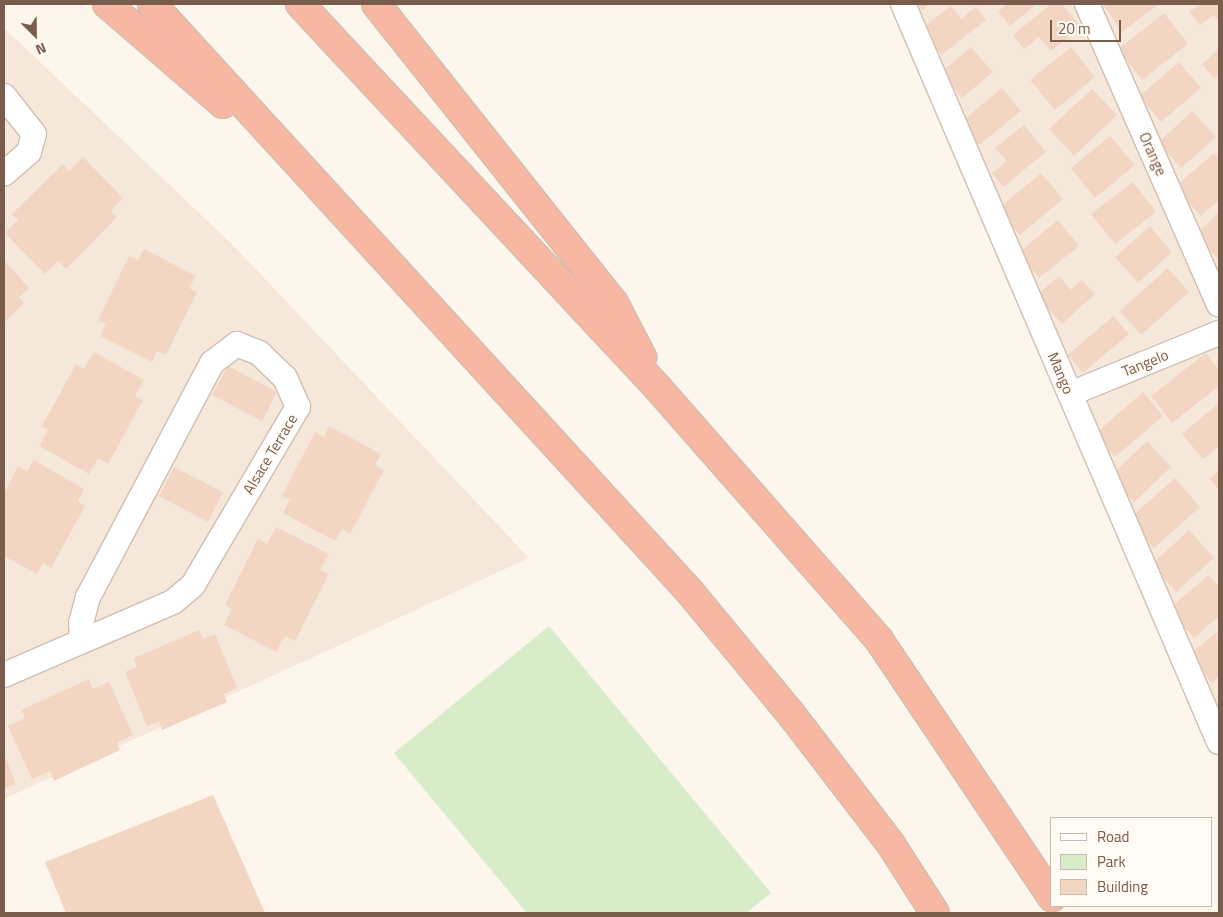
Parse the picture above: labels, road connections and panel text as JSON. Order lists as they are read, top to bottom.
{
  "streets": {
    "street": [
      "Orange",
      "Tangelo",
      "Mango",
      "Alsace Terrace"
    ]
  },
  "crossings": [
    ["Tangelo", "Mango"]
  ],
  "legend": ["Road", "Park", "Building"],
  "scale_bar": "20 m",
  "north": "bottom right"
}
